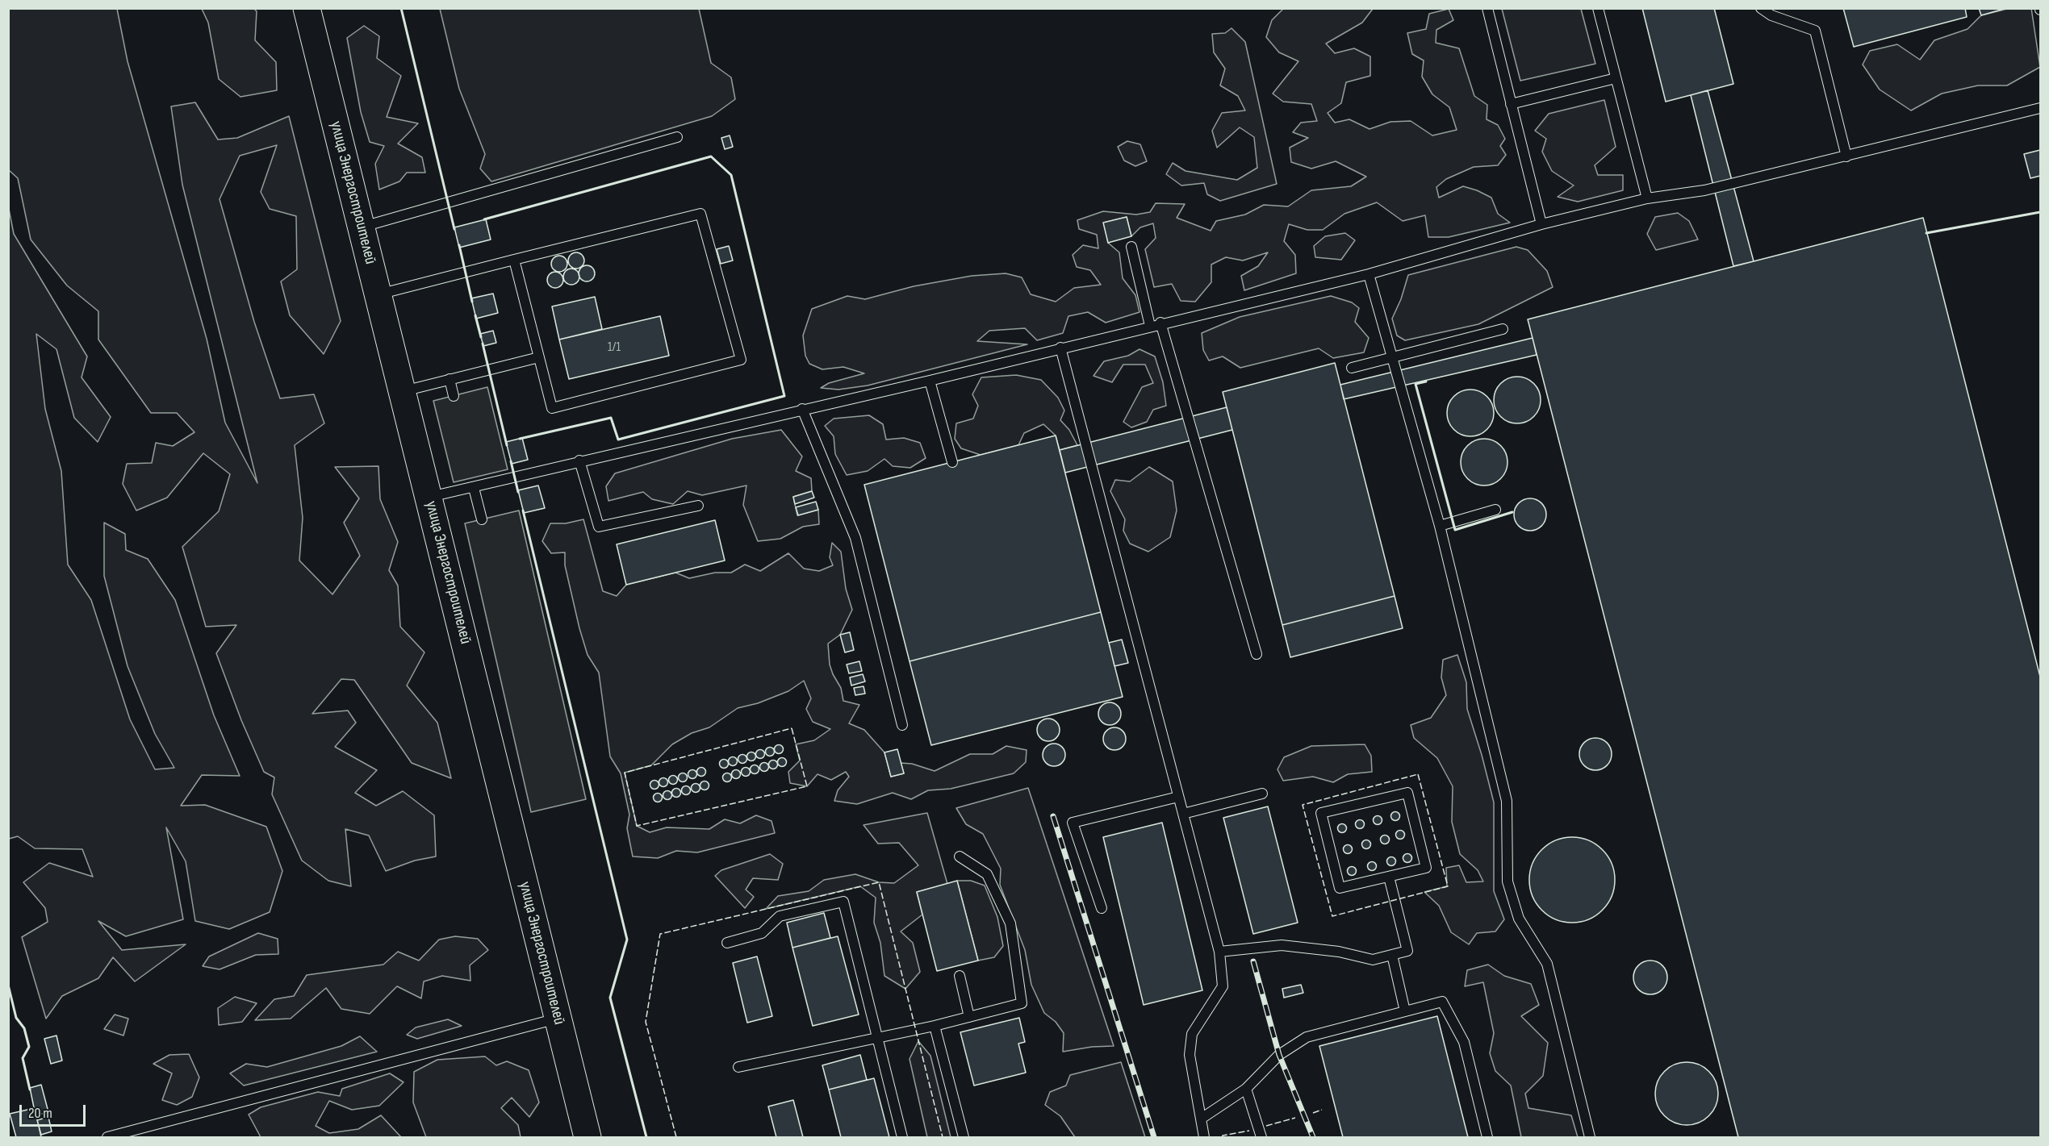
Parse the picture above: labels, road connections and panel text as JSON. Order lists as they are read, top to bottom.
{
  "streets": {
    "main road": ["улица Энергостроителей"]
  },
  "house_numbers": ["1/1"],
  "scale_bar": "20 m"
}
